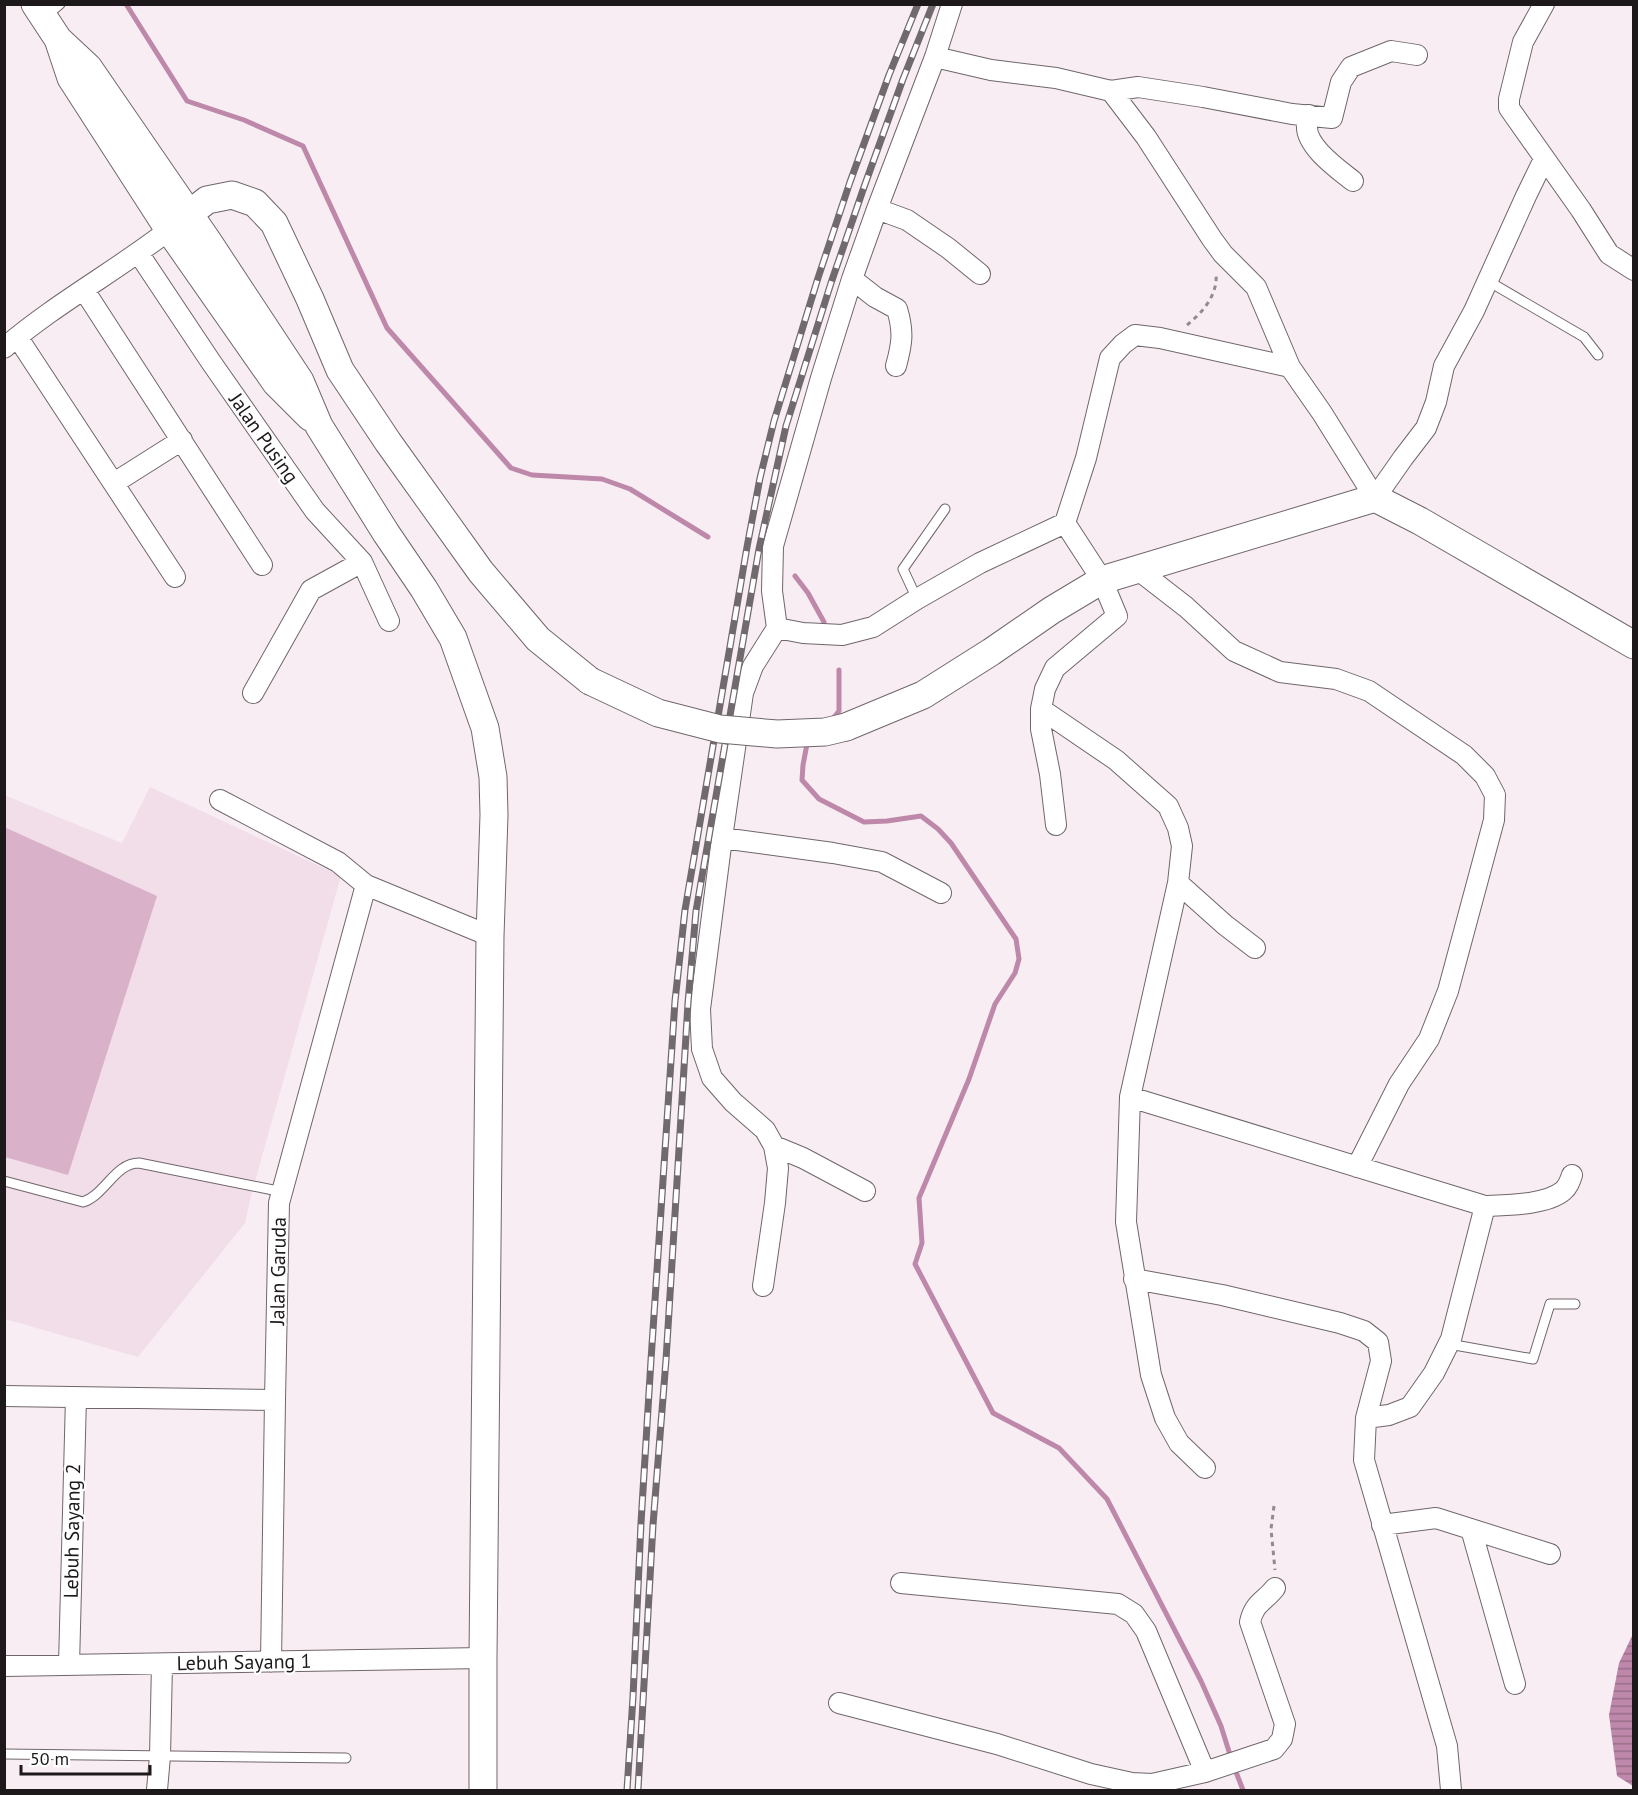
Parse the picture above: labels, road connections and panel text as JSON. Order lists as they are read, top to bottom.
{
  "streets": {
    "street": [
      "Jalan Pusing",
      "Jalan Garuda",
      "Lebuh Sayang 2",
      "Lebuh Sayang 1"
    ]
  },
  "crossings": [
    ["Jalan Garuda", "Lebuh Sayang 1"],
    ["Lebuh Sayang 2", "Lebuh Sayang 1"]
  ],
  "scale_bar": "50 m"
}
